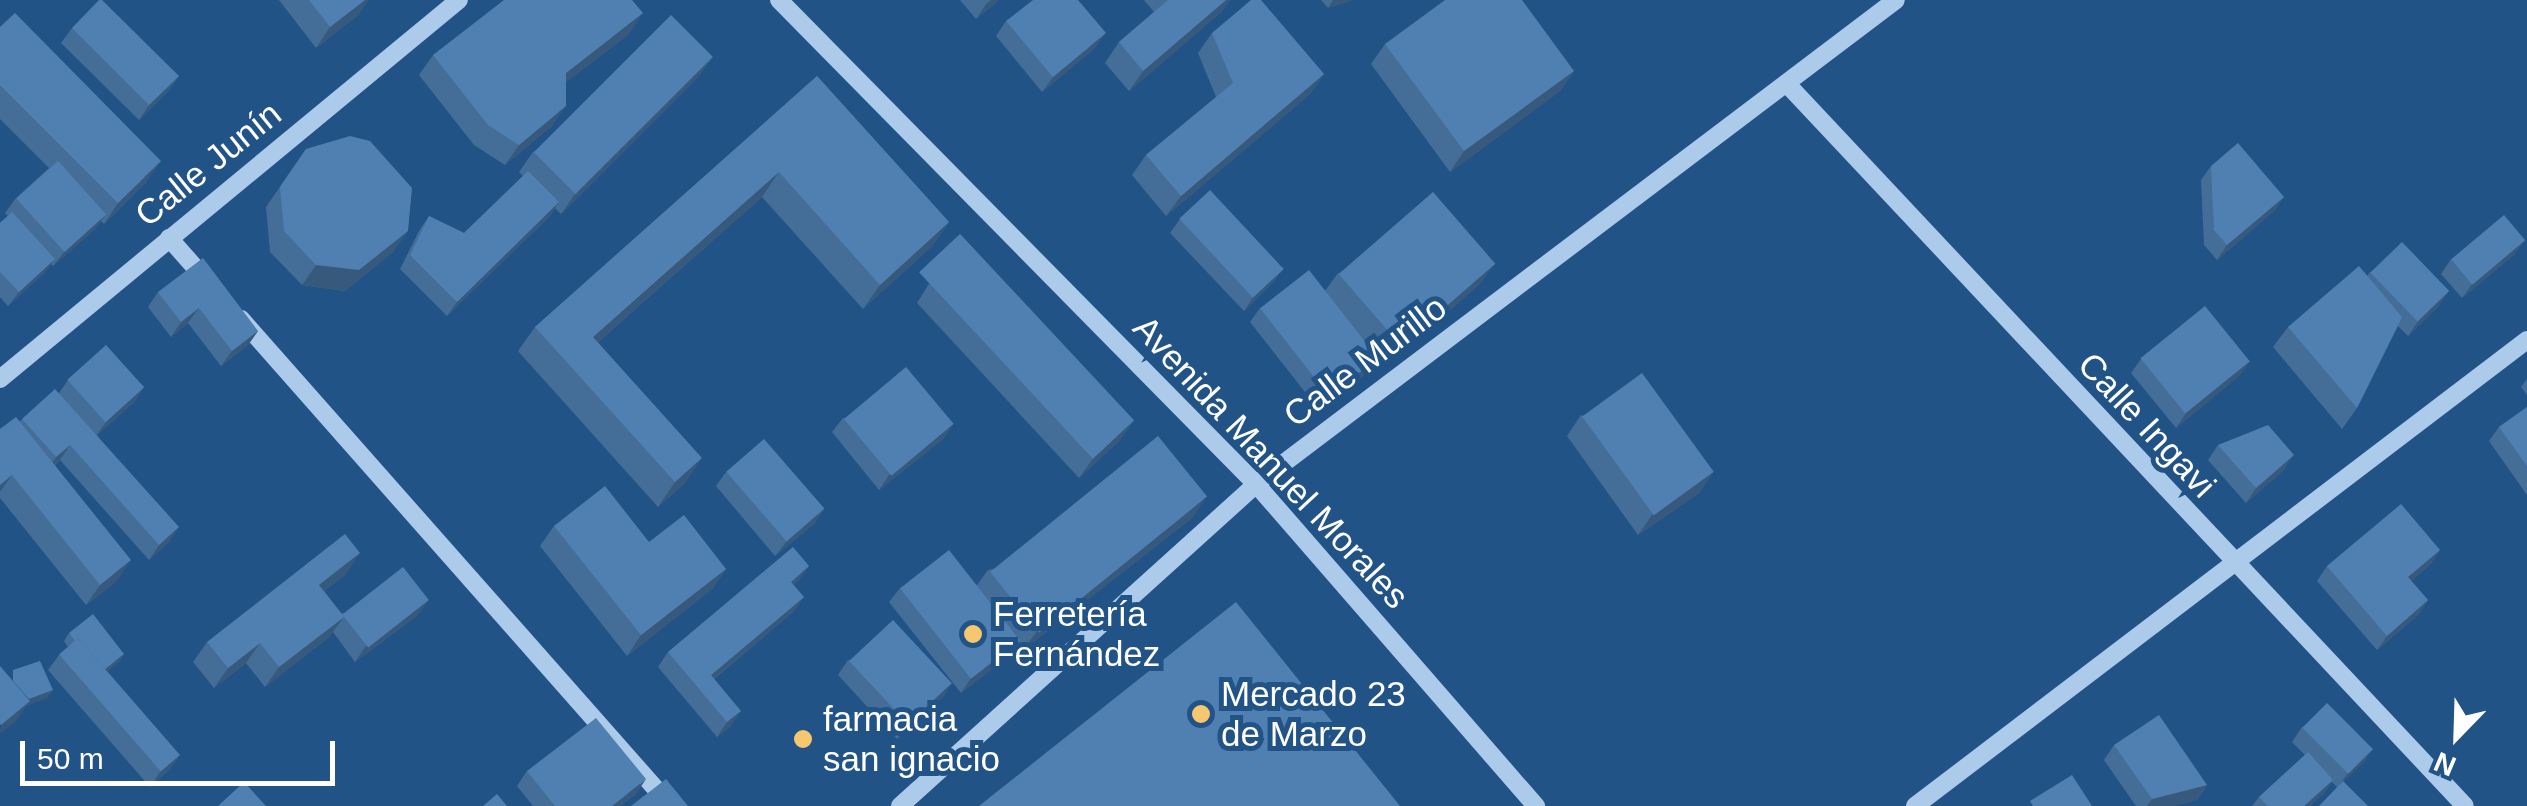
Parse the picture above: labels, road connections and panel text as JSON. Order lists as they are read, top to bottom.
{
  "streets": {
    "street": [
      "Calle Junín",
      "Calle Murillo",
      "Calle Ingavi",
      "Avenida Manuel Morales"
    ]
  },
  "crossings": [
    ["Calle Murillo", "Calle Ingavi"],
    ["Calle Murillo", "Avenida Manuel Morales"]
  ],
  "places": ["Ferretería Fernández", "Mercado 23 de Marzo", "farmacia san ignacio"],
  "scale_bar": "50 m",
  "north": "bottom left"
}
